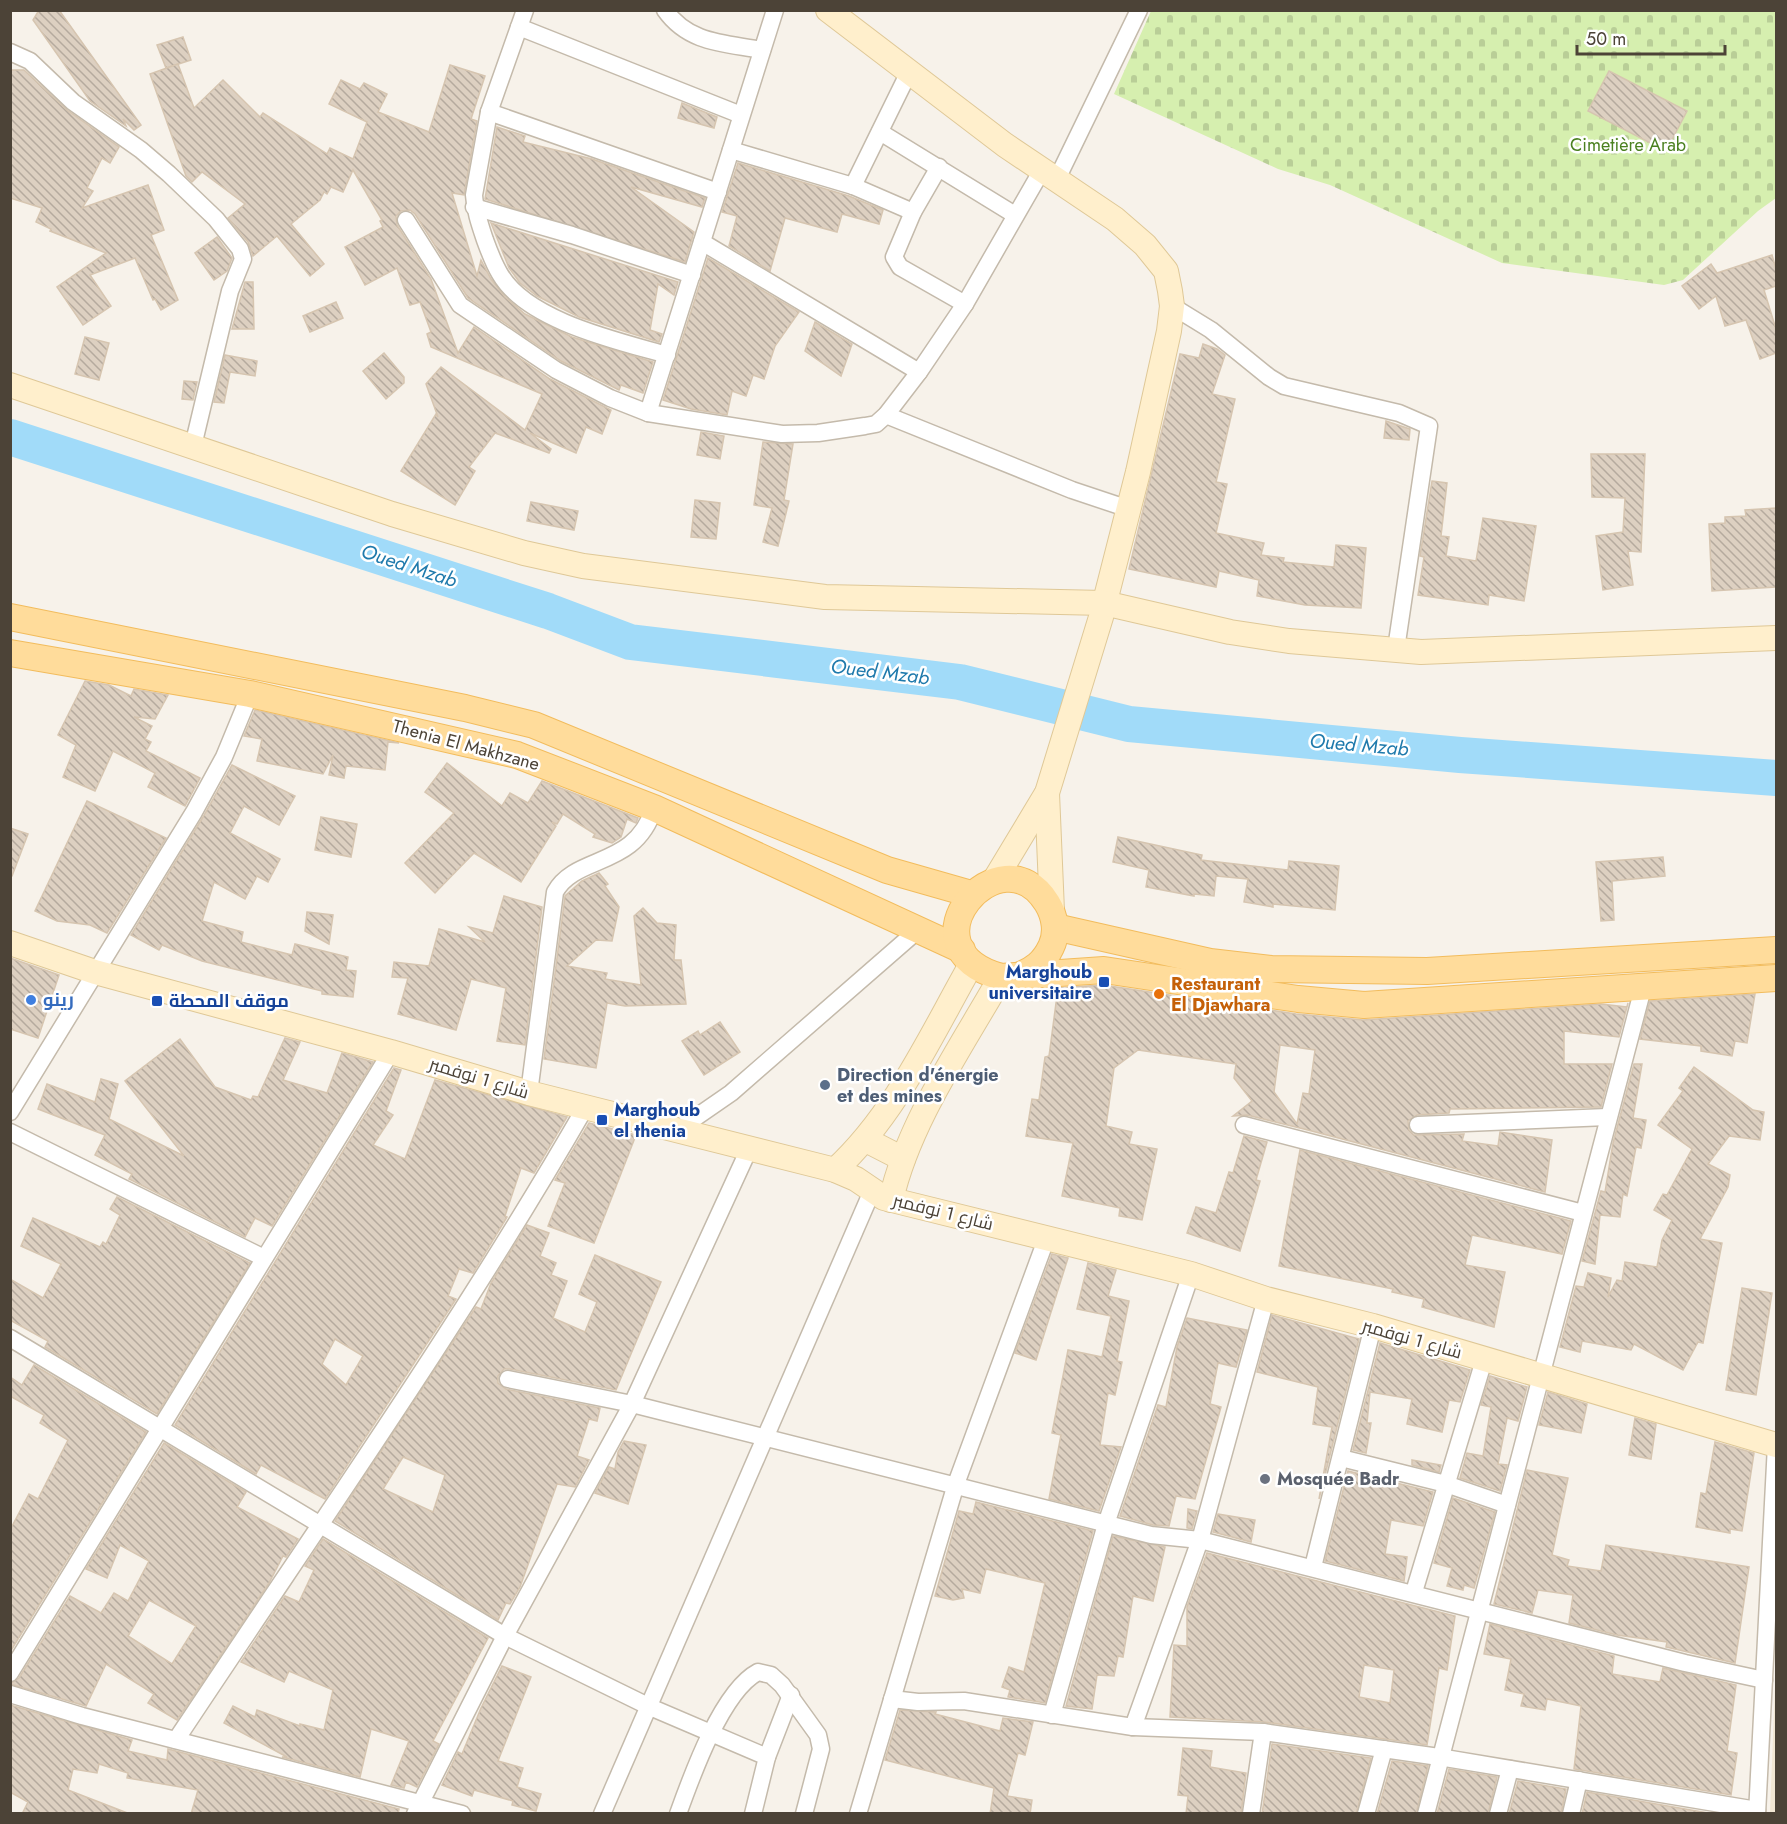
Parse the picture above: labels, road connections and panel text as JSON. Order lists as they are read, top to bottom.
{
  "streets": {
    "main road": ["Thenia El Makhzane", "شارع 1 نوفمبر"]
  },
  "water": ["Oued Mzab"],
  "parks": ["Cimetière Arab"],
  "places": {
    "transit": ["Marghoub universitaire", "موقف المحطة", "Marghoub el thenia"],
    "other": [
      "Restaurant El Djawhara",
      "رينو",
      "Direction d'énergie et des mines",
      "Mosquée Badr"
    ]
  },
  "scale_bar": "50 m"
}
